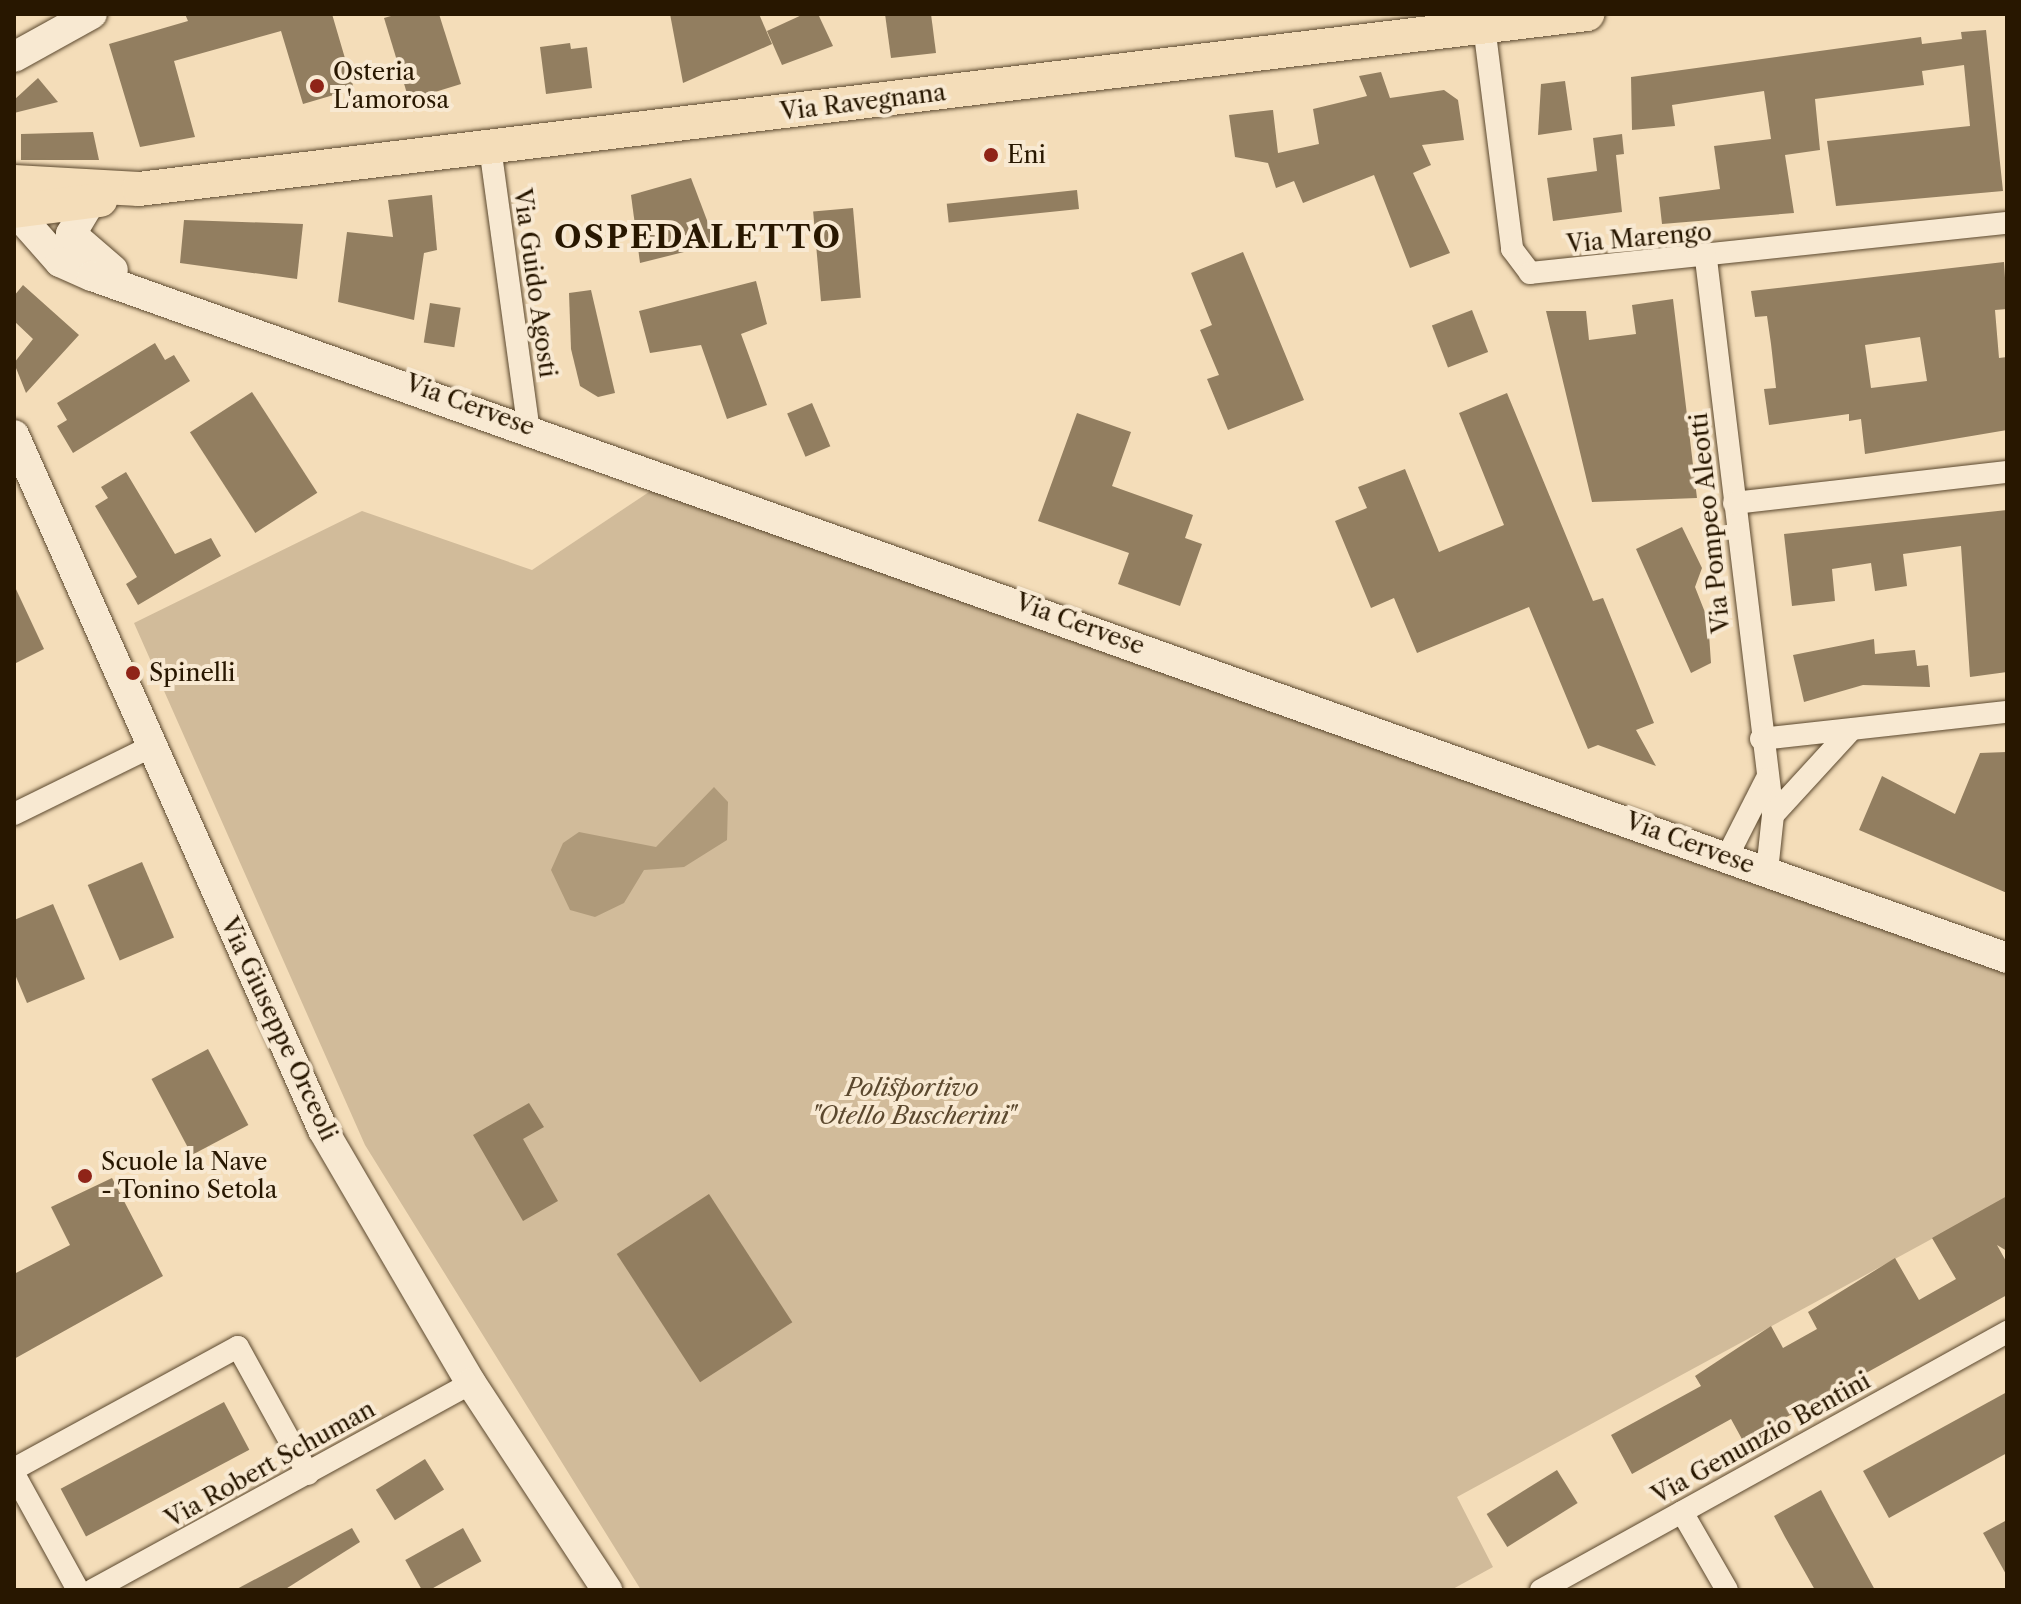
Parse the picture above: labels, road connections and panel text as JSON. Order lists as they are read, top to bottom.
{
  "streets": {
    "main road": ["Via Ravegnana", "Via Cervese", "Via Giuseppe Orceoli"],
    "street": [
      "Via Marengo",
      "Via Guido Agosti",
      "Via Pompeo Aleotti",
      "Via Genunzio Bentini",
      "Via Robert Schuman"
    ]
  },
  "crossings": [
    ["Via Ravegnana", "Via Marengo"],
    ["Via Ravegnana", "Via Guido Agosti"],
    ["Via Ravegnana", "Via Cervese"],
    ["Via Marengo", "Via Pompeo Aleotti"],
    ["Via Guido Agosti", "Via Cervese"],
    ["Via Cervese", "Via Pompeo Aleotti"],
    ["Via Giuseppe Orceoli", "Via Robert Schuman"]
  ],
  "districts": ["OSPEDALETTO"],
  "parks": ["Polisportivo \"Otello Buscherini\""],
  "places": [
    "Osteria L'amorosa",
    "Eni",
    "Spinelli",
    "Scuole la Nave - Tonino Setola"
  ]
}
